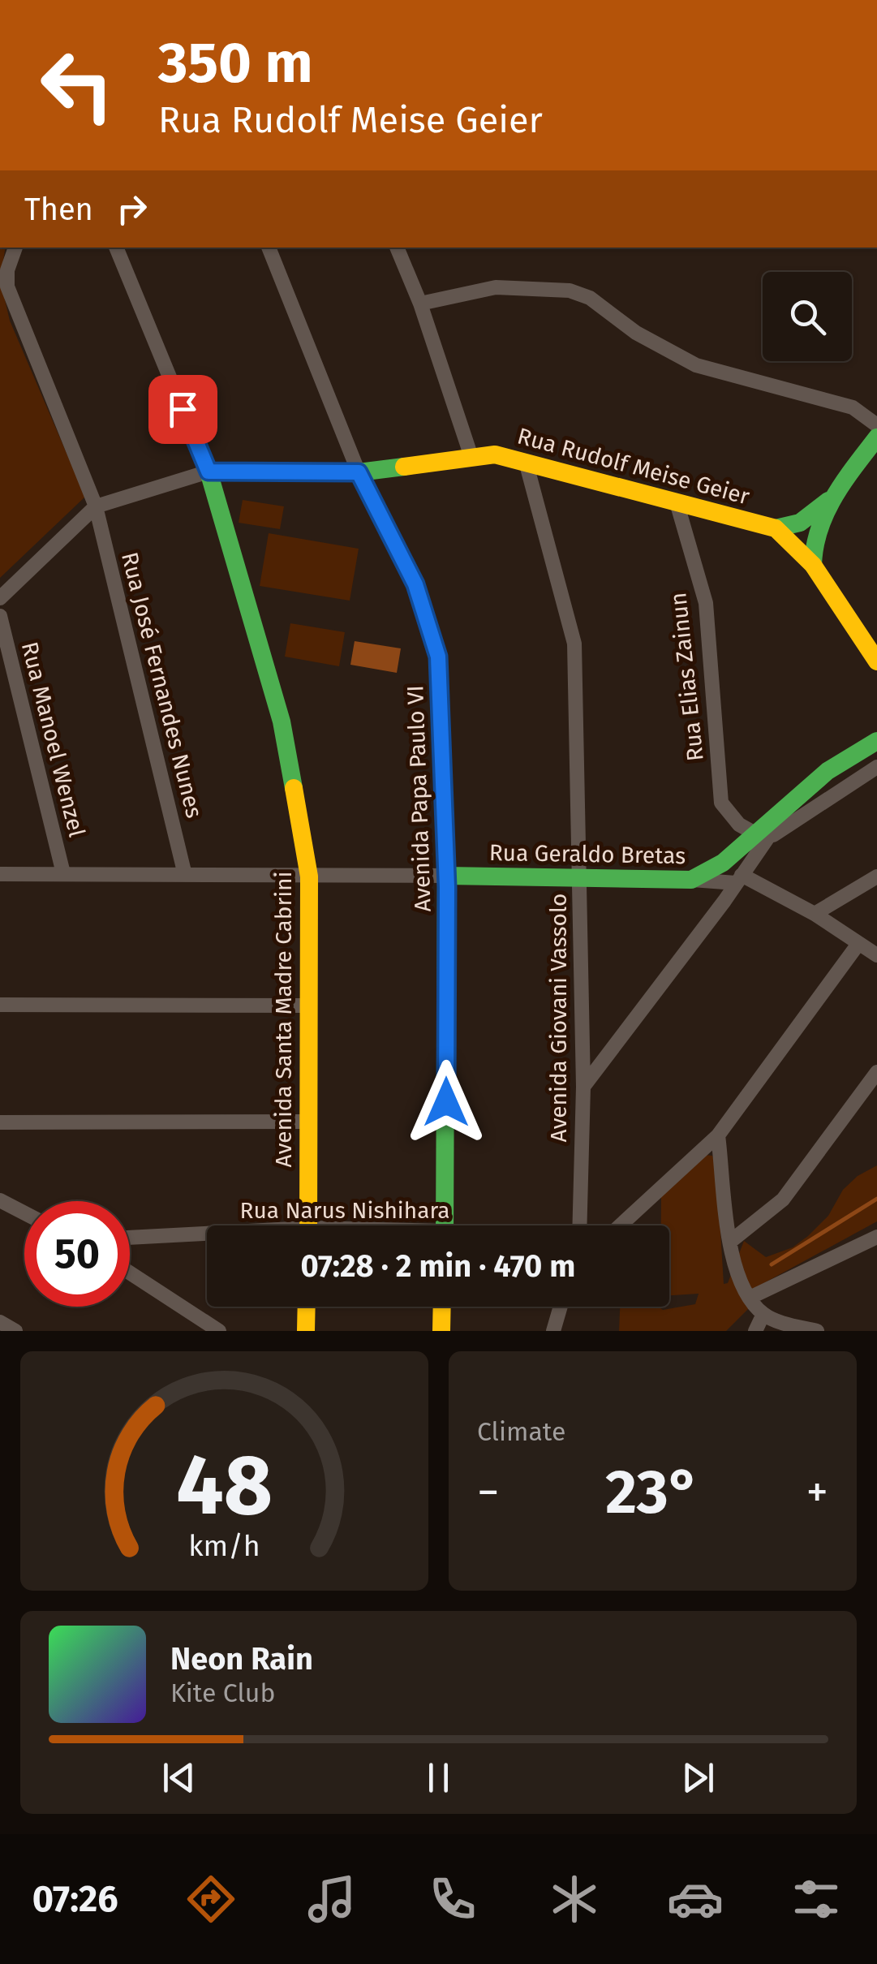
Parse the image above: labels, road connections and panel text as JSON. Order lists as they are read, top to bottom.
{
  "streets": {
    "main road": [
      "Rua Rudolf Meise Geier",
      "Avenida Papa Paulo VI",
      "Rua Geraldo Bretas",
      "Avenida Santa Madre Cabrini"
    ],
    "street": [
      "Rua Elias Zainun",
      "Rua José Fernandes Nunes",
      "Rua Manoel Wenzel",
      "Avenida Giovani Vassolo",
      "Rua Narus Nishihara"
    ]
  },
  "crossings": [
    ["Rua Rudolf Meise Geier", "Rua Elias Zainun"],
    ["Rua Rudolf Meise Geier", "Rua José Fernandes Nunes"],
    ["Rua Rudolf Meise Geier", "Avenida Papa Paulo VI"],
    ["Rua Rudolf Meise Geier", "Avenida Giovani Vassolo"],
    ["Rua Rudolf Meise Geier", "Avenida Santa Madre Cabrini"],
    ["Rua José Fernandes Nunes", "Rua Geraldo Bretas"],
    ["Rua Manoel Wenzel", "Rua Geraldo Bretas"],
    ["Avenida Papa Paulo VI", "Rua Geraldo Bretas"],
    ["Rua Geraldo Bretas", "Avenida Giovani Vassolo"],
    ["Rua Geraldo Bretas", "Avenida Santa Madre Cabrini"]
  ],
  "page": {
    "turn": ["350 m", "Rua Rudolf Meise Geier"],
    "then": "Then",
    "limit": "50",
    "trip": "07:28 · 2 min · 470 m",
    "tile": "Climate",
    "heat": ["−", "23°", "+"],
    "song": ["Neon Rain", "Kite Club"],
    "tabs": "07:26",
    "gauge": ["48", "km/h"]
  }
}
